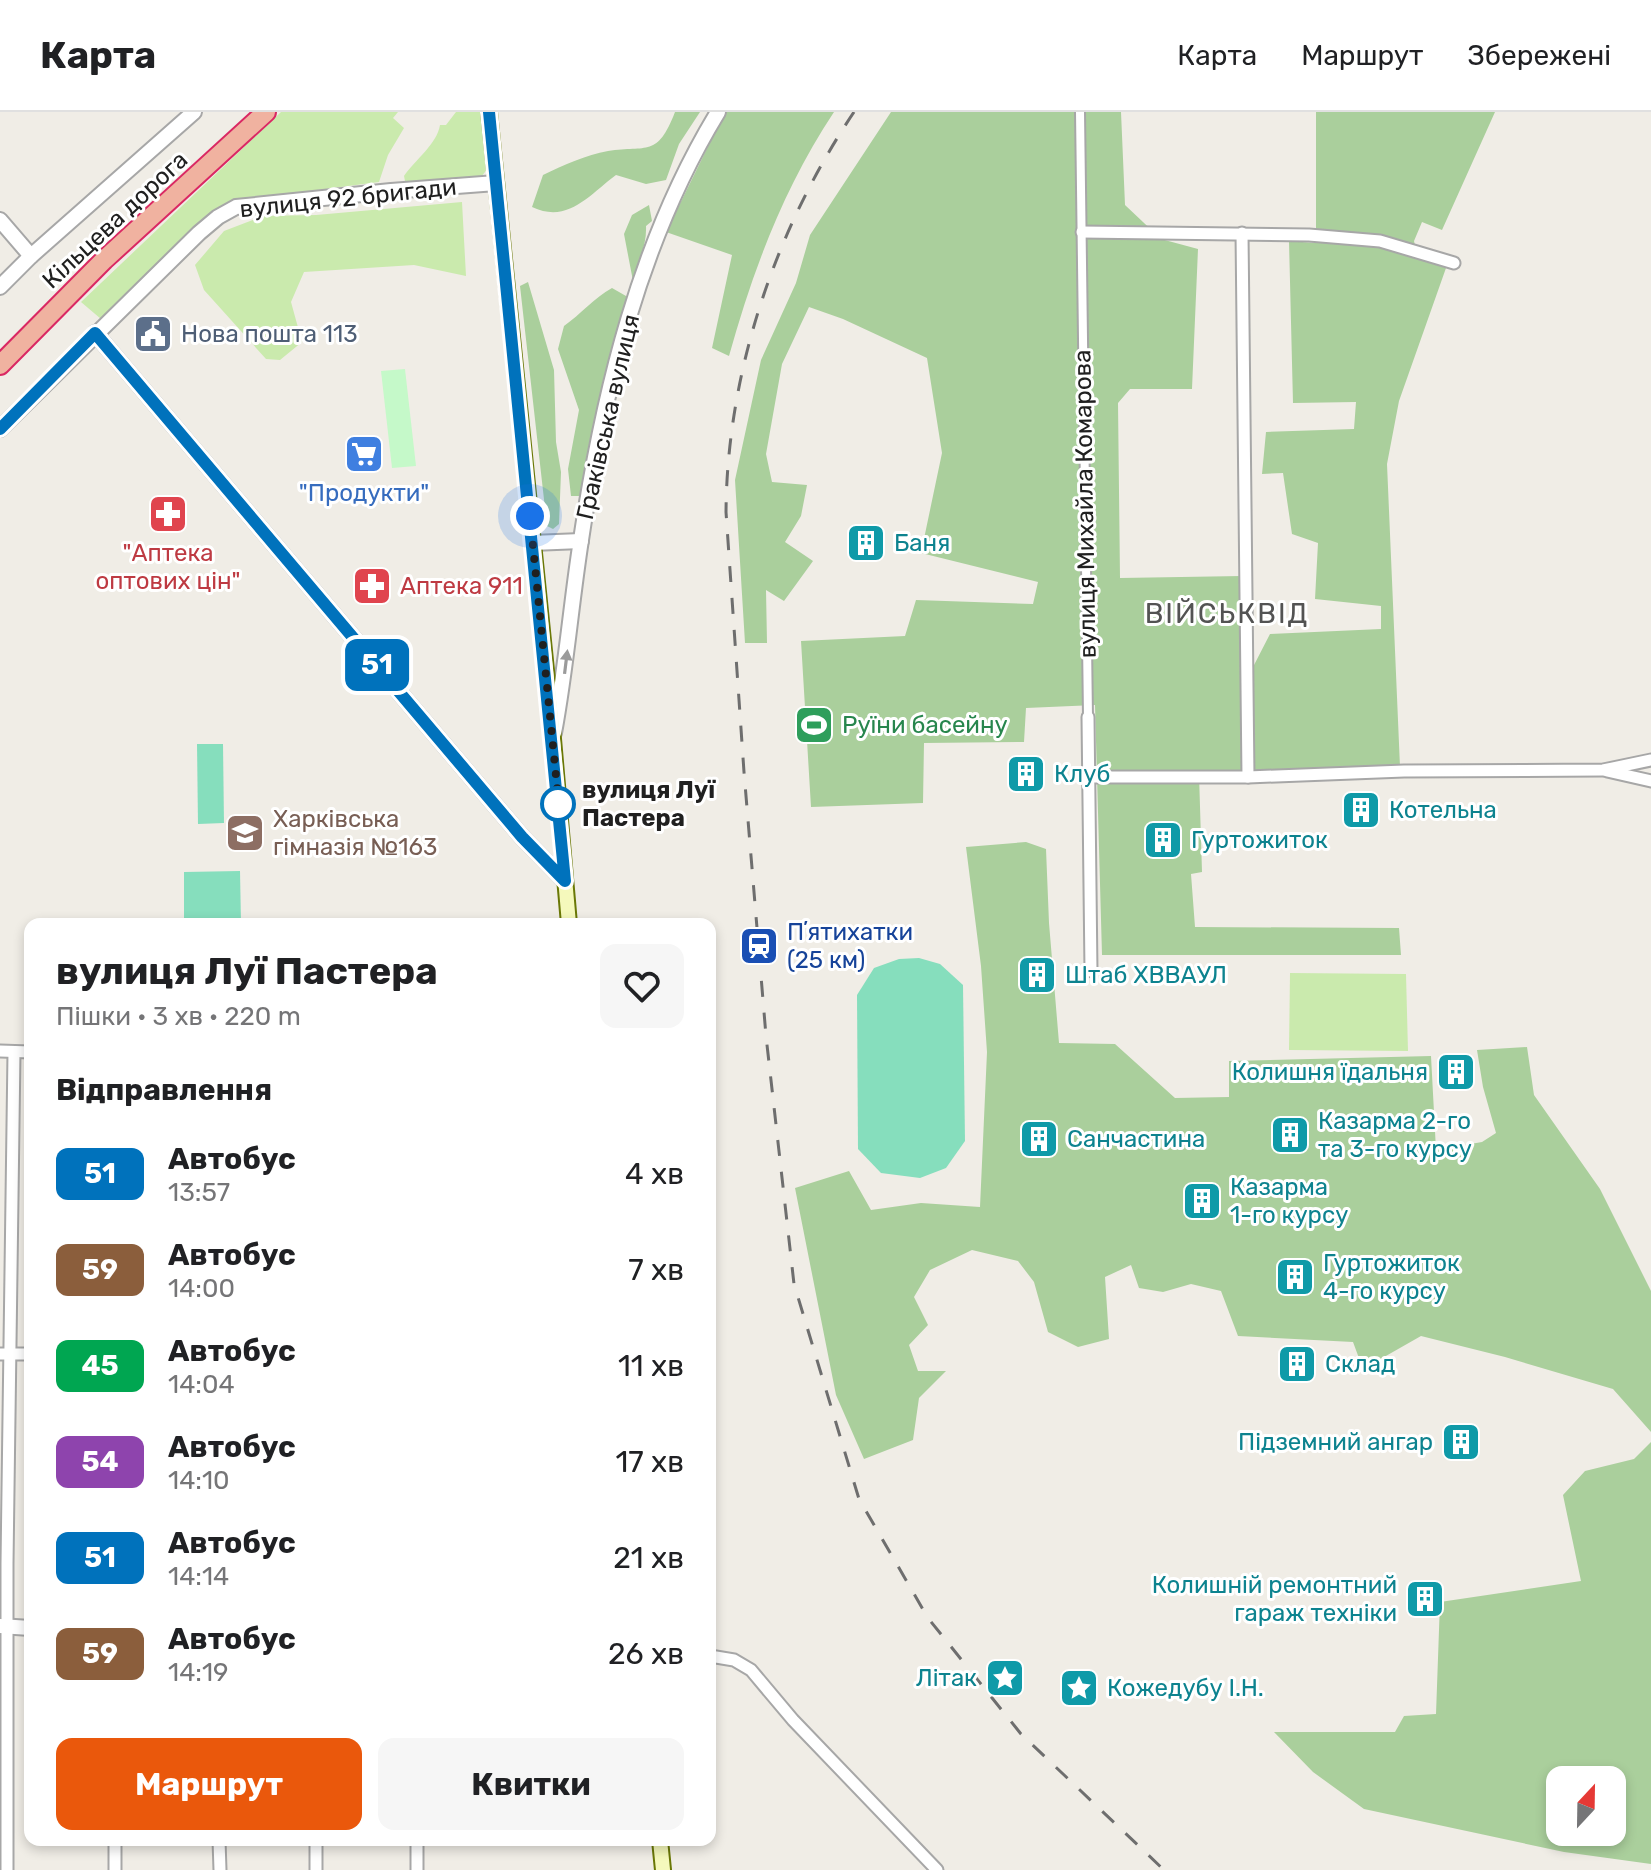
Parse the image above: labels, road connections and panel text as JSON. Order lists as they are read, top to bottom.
{
  "streets": {
    "highway": ["Кільцева дорога"],
    "street": ["вулиця 92 бригади", "Граківська вулиця", "вулиця Михайла Комарова"]
  },
  "districts": ["ВІЙСЬКВІД"],
  "places": {
    "public building": ["Нова пошта 113"],
    "supermarket": ["\"Продукти\""],
    "pharmacy": ["\"Аптека оптових цін\"", "Аптека 911"],
    "building": [
      "Баня",
      "Клуб",
      "Котельна",
      "Гуртожиток",
      "Штаб ХВВАУЛ",
      "Колишня їдальня",
      "Казарма 2-го та 3-го курсу",
      "Санчастина",
      "Казарма 1-го курсу",
      "Гуртожиток 4-го курсу",
      "Склад",
      "Підземний ангар",
      "Колишній ремонтний гараж техніки"
    ],
    "sports": ["Руїни басейну"],
    "other": ["вулиця Луї Пастера"],
    "school or university": ["Харківська гімназія №163"],
    "station": ["Пʼятихатки (25 км)"],
    "place": ["Літак", "Кожедубу І.Н."]
  },
  "lines": ["bus line 51"],
  "north": "top",
  "page": {
    "header": "Карта",
    "nav": ["Карта", "Маршрут", "Збережені"],
    "on_map": "51",
    "heading": [
      ["вулиця Луї Пастера", "Пішки · 3 хв · 220 m"],
      "Відправлення"
    ],
    "list": [
      {
        "mark": "51",
        "name": "Автобус",
        "note": "13:57",
        "value": "4 хв"
      },
      {
        "mark": "59",
        "name": "Автобус",
        "note": "14:00",
        "value": "7 хв"
      },
      {
        "mark": "45",
        "name": "Автобус",
        "note": "14:04",
        "value": "11 хв"
      },
      {
        "mark": "54",
        "name": "Автобус",
        "note": "14:10",
        "value": "17 хв"
      },
      {
        "mark": "51",
        "name": "Автобус",
        "note": "14:14",
        "value": "21 хв"
      },
      {
        "mark": "59",
        "name": "Автобус",
        "note": "14:19",
        "value": "26 хв"
      }
    ],
    "buttons": ["Маршрут", "Квитки"]
  }
}
